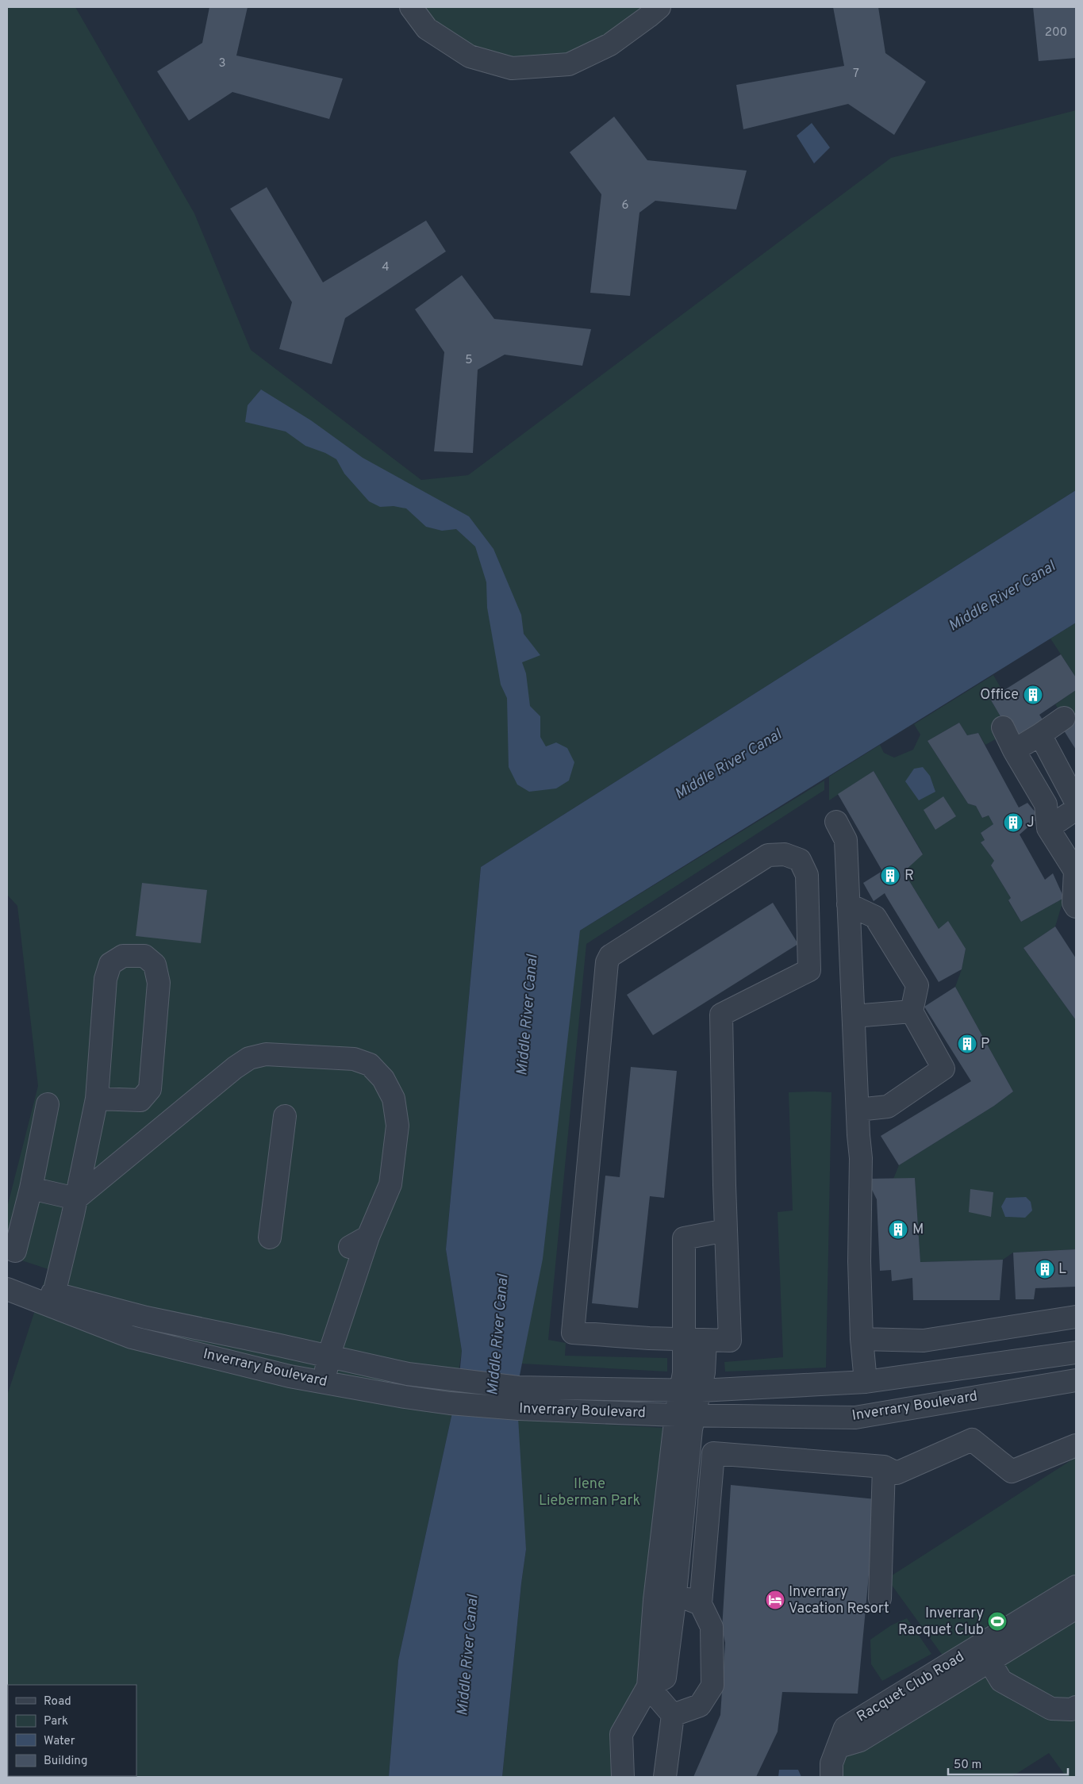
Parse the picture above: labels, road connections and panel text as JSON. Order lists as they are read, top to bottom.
{
  "streets": {
    "street": ["Inverrary Boulevard", "Racquet Club Road"]
  },
  "water": ["Middle River Canal"],
  "parks": ["Ilene Lieberman Park"],
  "places": {
    "building": [
      "Office",
      "J",
      "R",
      "P",
      "M",
      "L"
    ],
    "hotel": ["Inverrary Vacation Resort"],
    "sports": ["Inverrary Racquet Club"]
  },
  "house_numbers": [
    "200",
    "3",
    "7",
    "6",
    "4",
    "5"
  ],
  "legend": [
    "Road",
    "Park",
    "Water",
    "Building"
  ],
  "scale_bar": "50 m"
}
